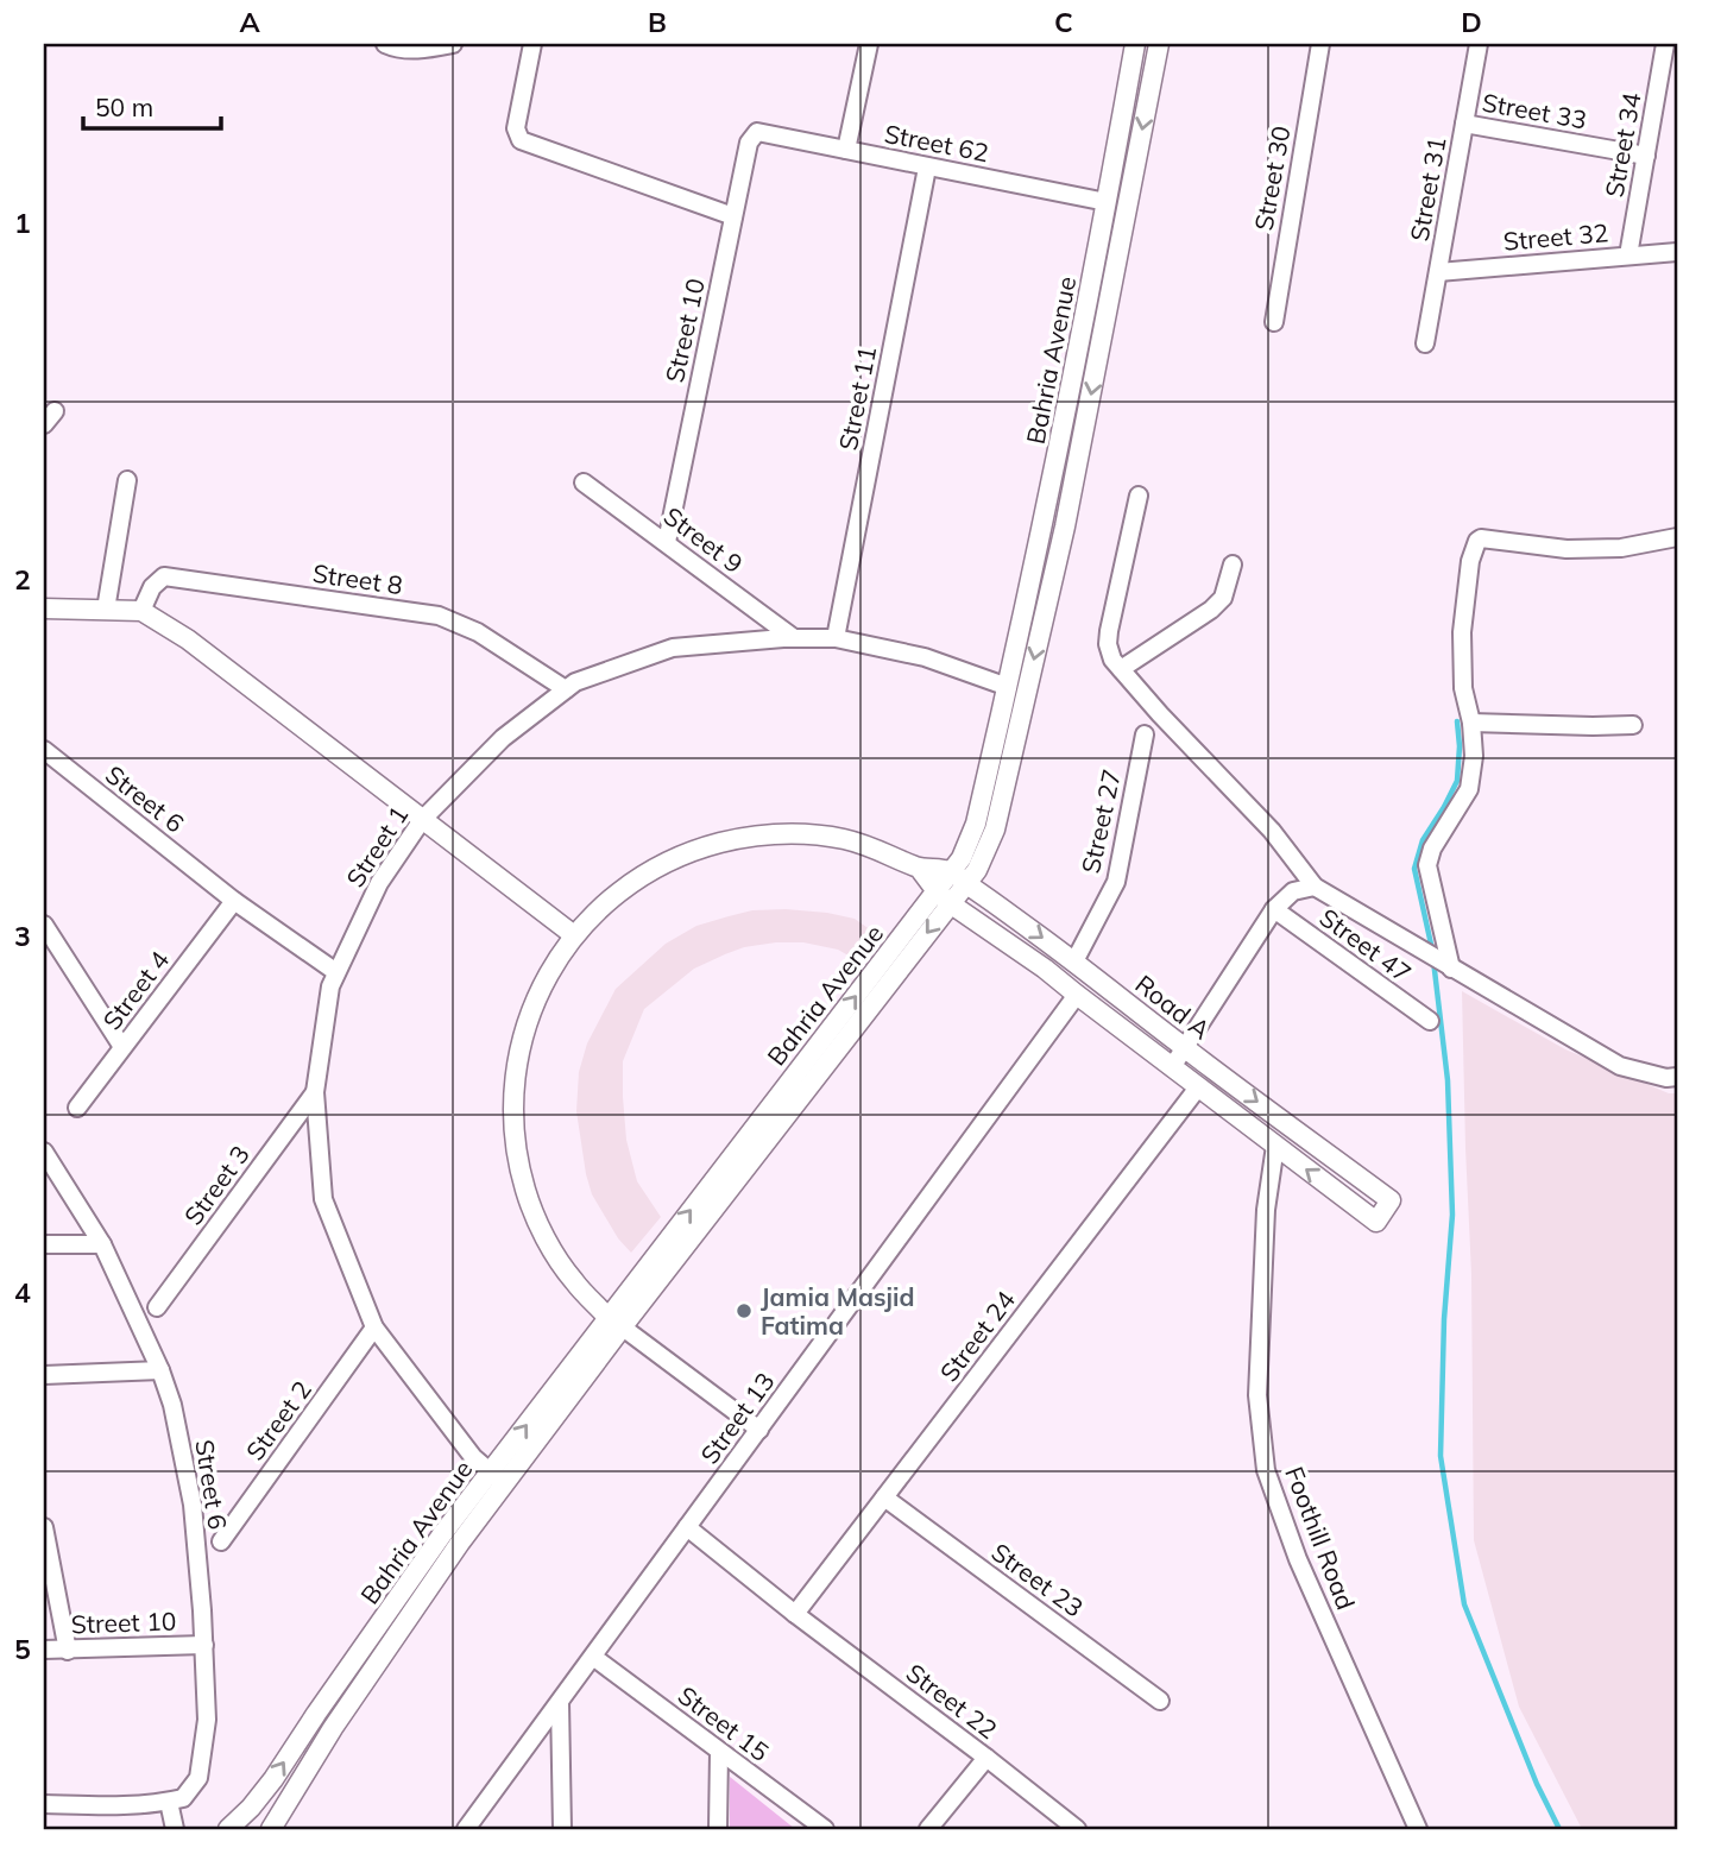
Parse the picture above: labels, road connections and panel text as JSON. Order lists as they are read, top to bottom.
{
  "streets": {
    "street": [
      "Street 33",
      "Street 62",
      "Street 34",
      "Street 30",
      "Street 31",
      "Street 32",
      "Street 10",
      "Bahria Avenue",
      "Street 11",
      "Street 9",
      "Street 8",
      "Street 6",
      "Street 27",
      "Street 1",
      "Street 47",
      "Street 4",
      "Road A",
      "Street 3",
      "Street 24",
      "Street 13",
      "Street 2",
      "Foothill Road",
      "Street 23",
      "Street 22",
      "Street 15"
    ]
  },
  "crossings": [
    ["Street 33", "Street 34"],
    ["Street 33", "Street 31"],
    ["Street 62", "Street 10"],
    ["Street 62", "Bahria Avenue"],
    ["Street 62", "Street 11"],
    ["Street 34", "Street 32"],
    ["Street 31", "Street 32"],
    ["Street 10", "Street 9"],
    ["Street 10", "Street 6"],
    ["Bahria Avenue", "Street 1"],
    ["Bahria Avenue", "Road A"],
    ["Street 11", "Street 1"],
    ["Street 9", "Street 1"],
    ["Street 8", "Street 1"],
    ["Street 6", "Street 1"],
    ["Street 6", "Street 4"],
    ["Street 27", "Road A"],
    ["Street 1", "Street 3"],
    ["Street 1", "Street 2"],
    ["Road A", "Street 24"],
    ["Road A", "Street 13"],
    ["Road A", "Foothill Road"],
    ["Street 24", "Street 23"],
    ["Street 24", "Street 22"],
    ["Street 13", "Street 22"],
    ["Street 13", "Street 15"]
  ],
  "places": ["Jamia Masjid Fatima"],
  "scale_bar": "50 m",
  "grid": {
    "columns": [
      "A",
      "B",
      "C",
      "D"
    ],
    "rows": [
      "1",
      "2",
      "3",
      "4",
      "5"
    ]
  }
}
